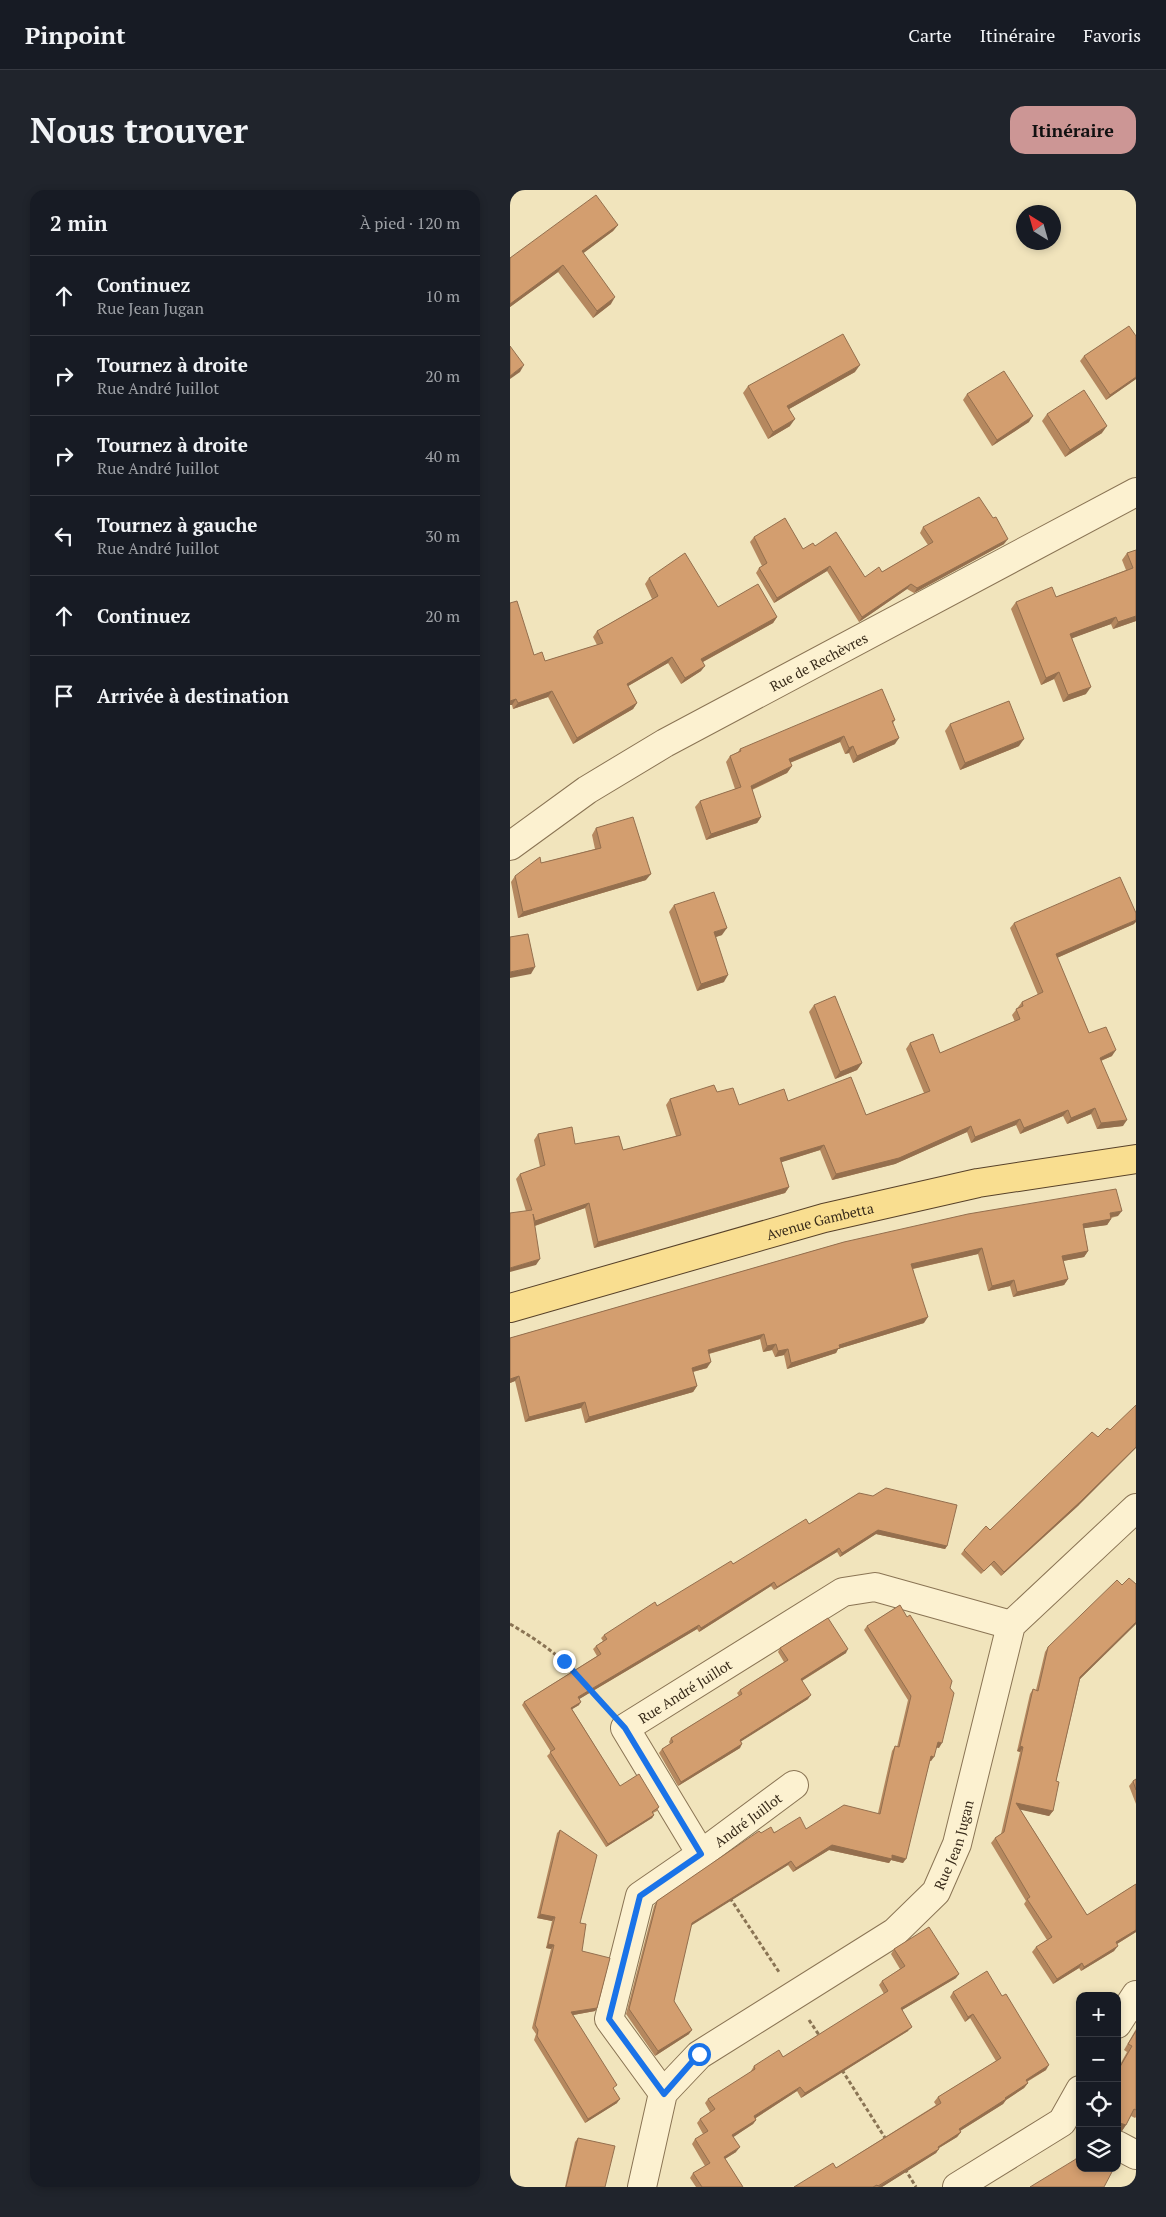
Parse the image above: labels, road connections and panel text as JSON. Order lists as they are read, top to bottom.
{
  "streets": {
    "main road": ["Avenue Gambetta"],
    "street": [
      "Rue de Rechèvres",
      "Rue André Juillot",
      "André Juillot",
      "Rue Jean Jugan"
    ]
  },
  "crossings": [
    ["Rue André Juillot", "André Juillot"],
    ["Rue André Juillot", "Rue Jean Jugan"]
  ],
  "north": "top left",
  "page": {
    "header": "Pinpoint",
    "nav": ["Carte", "Itinéraire", "Favoris"],
    "buttons": "Itinéraire",
    "title": "Nous trouver",
    "heading": ["2 min", "À pied · 120 m"],
    "list": [
      ["Continuez", "Rue Jean Jugan", "10 m"],
      ["Tournez à droite", "Rue André Juillot", "20 m"],
      ["Tournez à droite", "Rue André Juillot", "40 m"],
      ["Tournez à gauche", "Rue André Juillot", "30 m"],
      ["Continuez", "20 m"],
      "Arrivée à destination"
    ],
    "map_buttons": ["+", "−"]
  }
}
